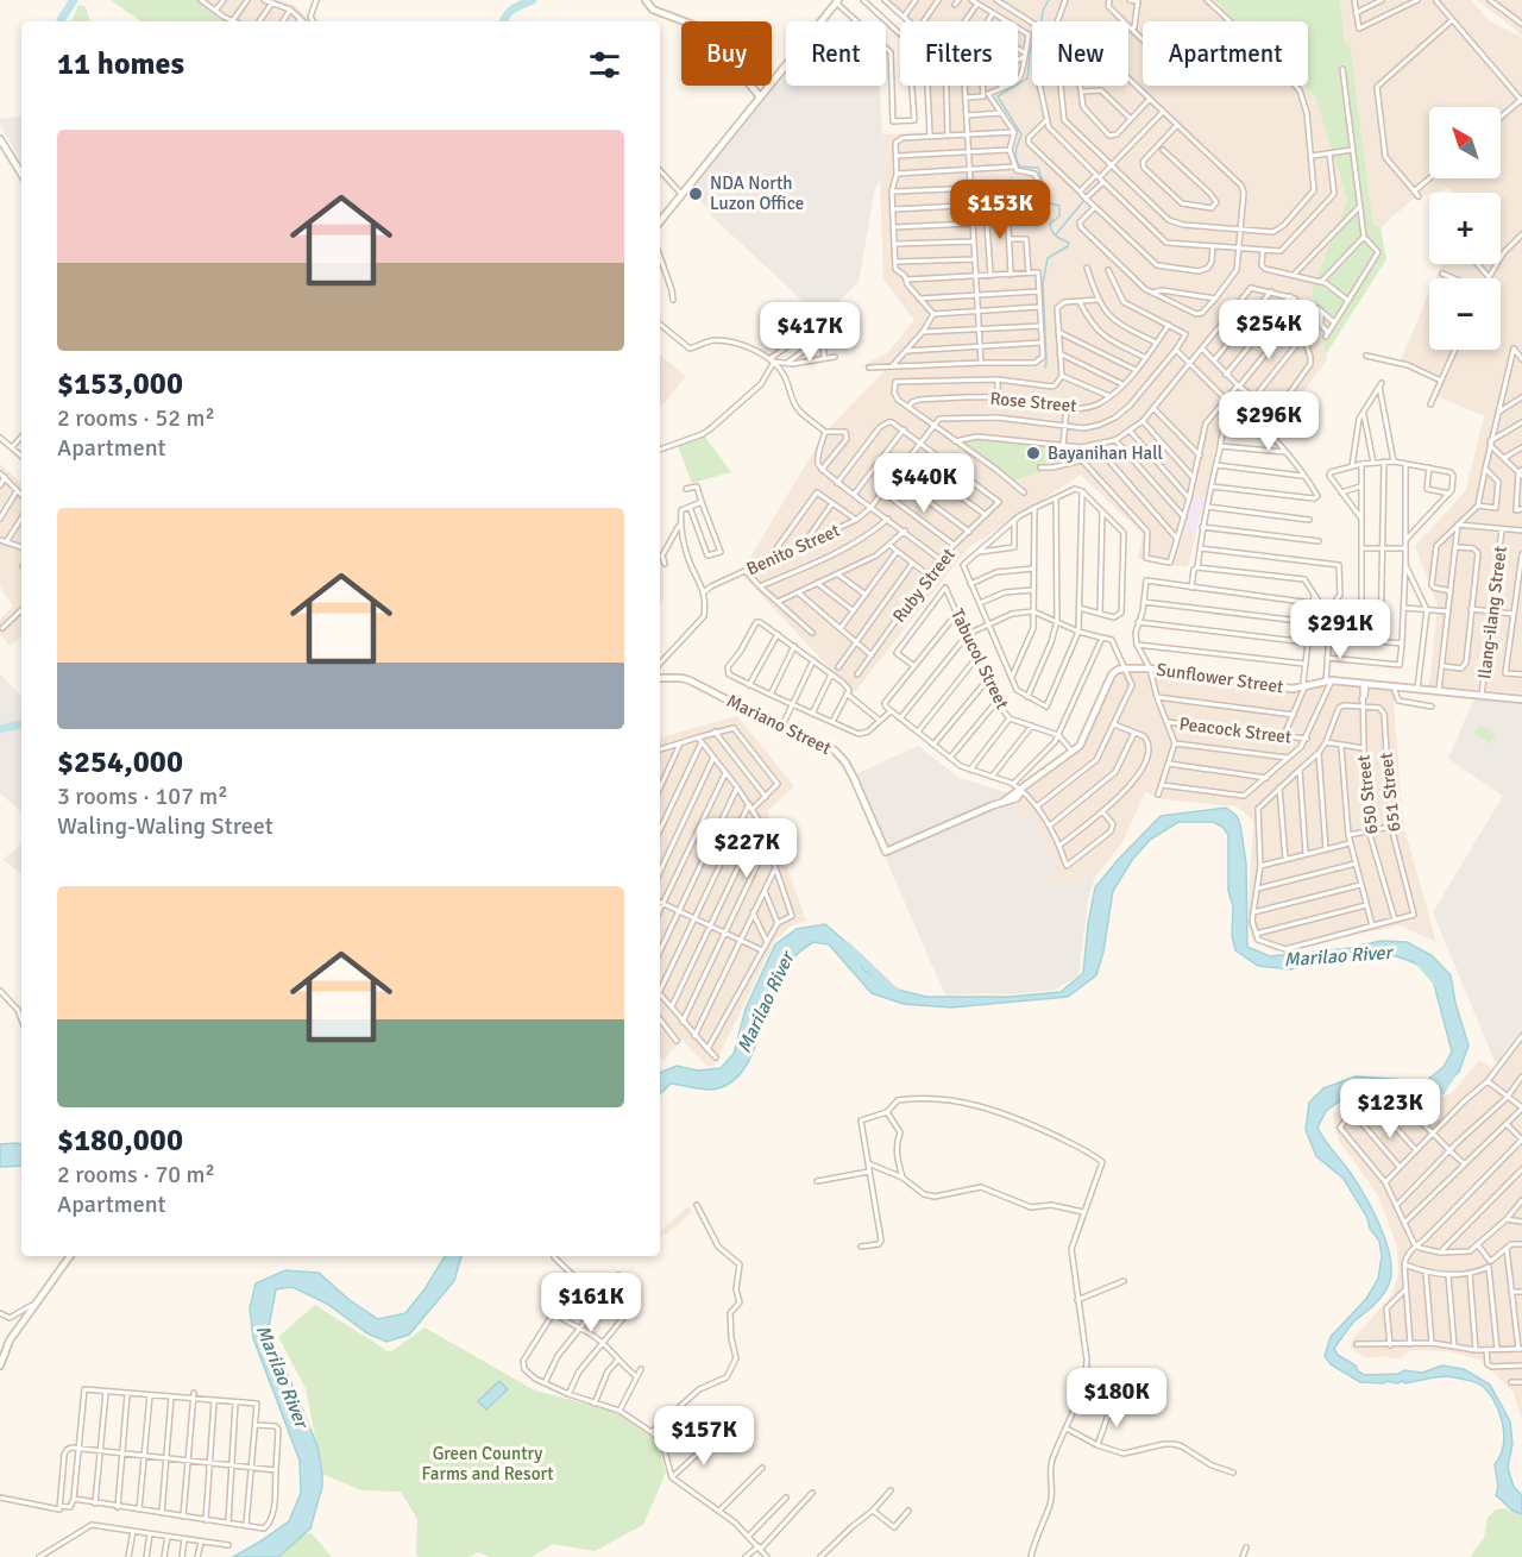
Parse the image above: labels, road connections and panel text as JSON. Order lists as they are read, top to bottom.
{
  "streets": {
    "main road": ["Sunflower Street", "Mariano Street"],
    "street": [
      "Rose Street",
      "Benito Street",
      "Ruby Street",
      "Ilang-ilang Street",
      "Tabucol Street",
      "Peacock Street",
      "651 Street",
      "650 Street"
    ]
  },
  "crossings": [
    ["Benito Street", "Ruby Street"],
    ["Ilang-ilang Street", "Sunflower Street"],
    ["Sunflower Street", "650 Street"],
    ["651 Street", "650 Street"]
  ],
  "water": ["Marilao River"],
  "parks": ["Green Country Farms and Resort"],
  "places": ["NDA North Luzon Office", "Bayanihan Hall"],
  "north": "top left",
  "page": {
    "chip": [
      "Buy",
      "Rent",
      "Filters",
      "New",
      "Apartment"
    ],
    "heading": "11 homes",
    "map_buttons": ["+", "−"],
    "list": [
      {
        "name": "$153,000",
        "note": "2 rooms · 52 m² · Apartment"
      },
      {
        "name": "$254,000",
        "note": "3 rooms · 107 m² · Waling-Waling Street"
      },
      {
        "name": "$180,000",
        "note": "2 rooms · 70 m² · Apartment"
      }
    ],
    "price": [
      "$153K",
      "$254K",
      "$417K",
      "$296K",
      "$440K",
      "$291K",
      "$227K",
      "$123K",
      "$161K",
      "$180K",
      "$157K"
    ]
  }
}
